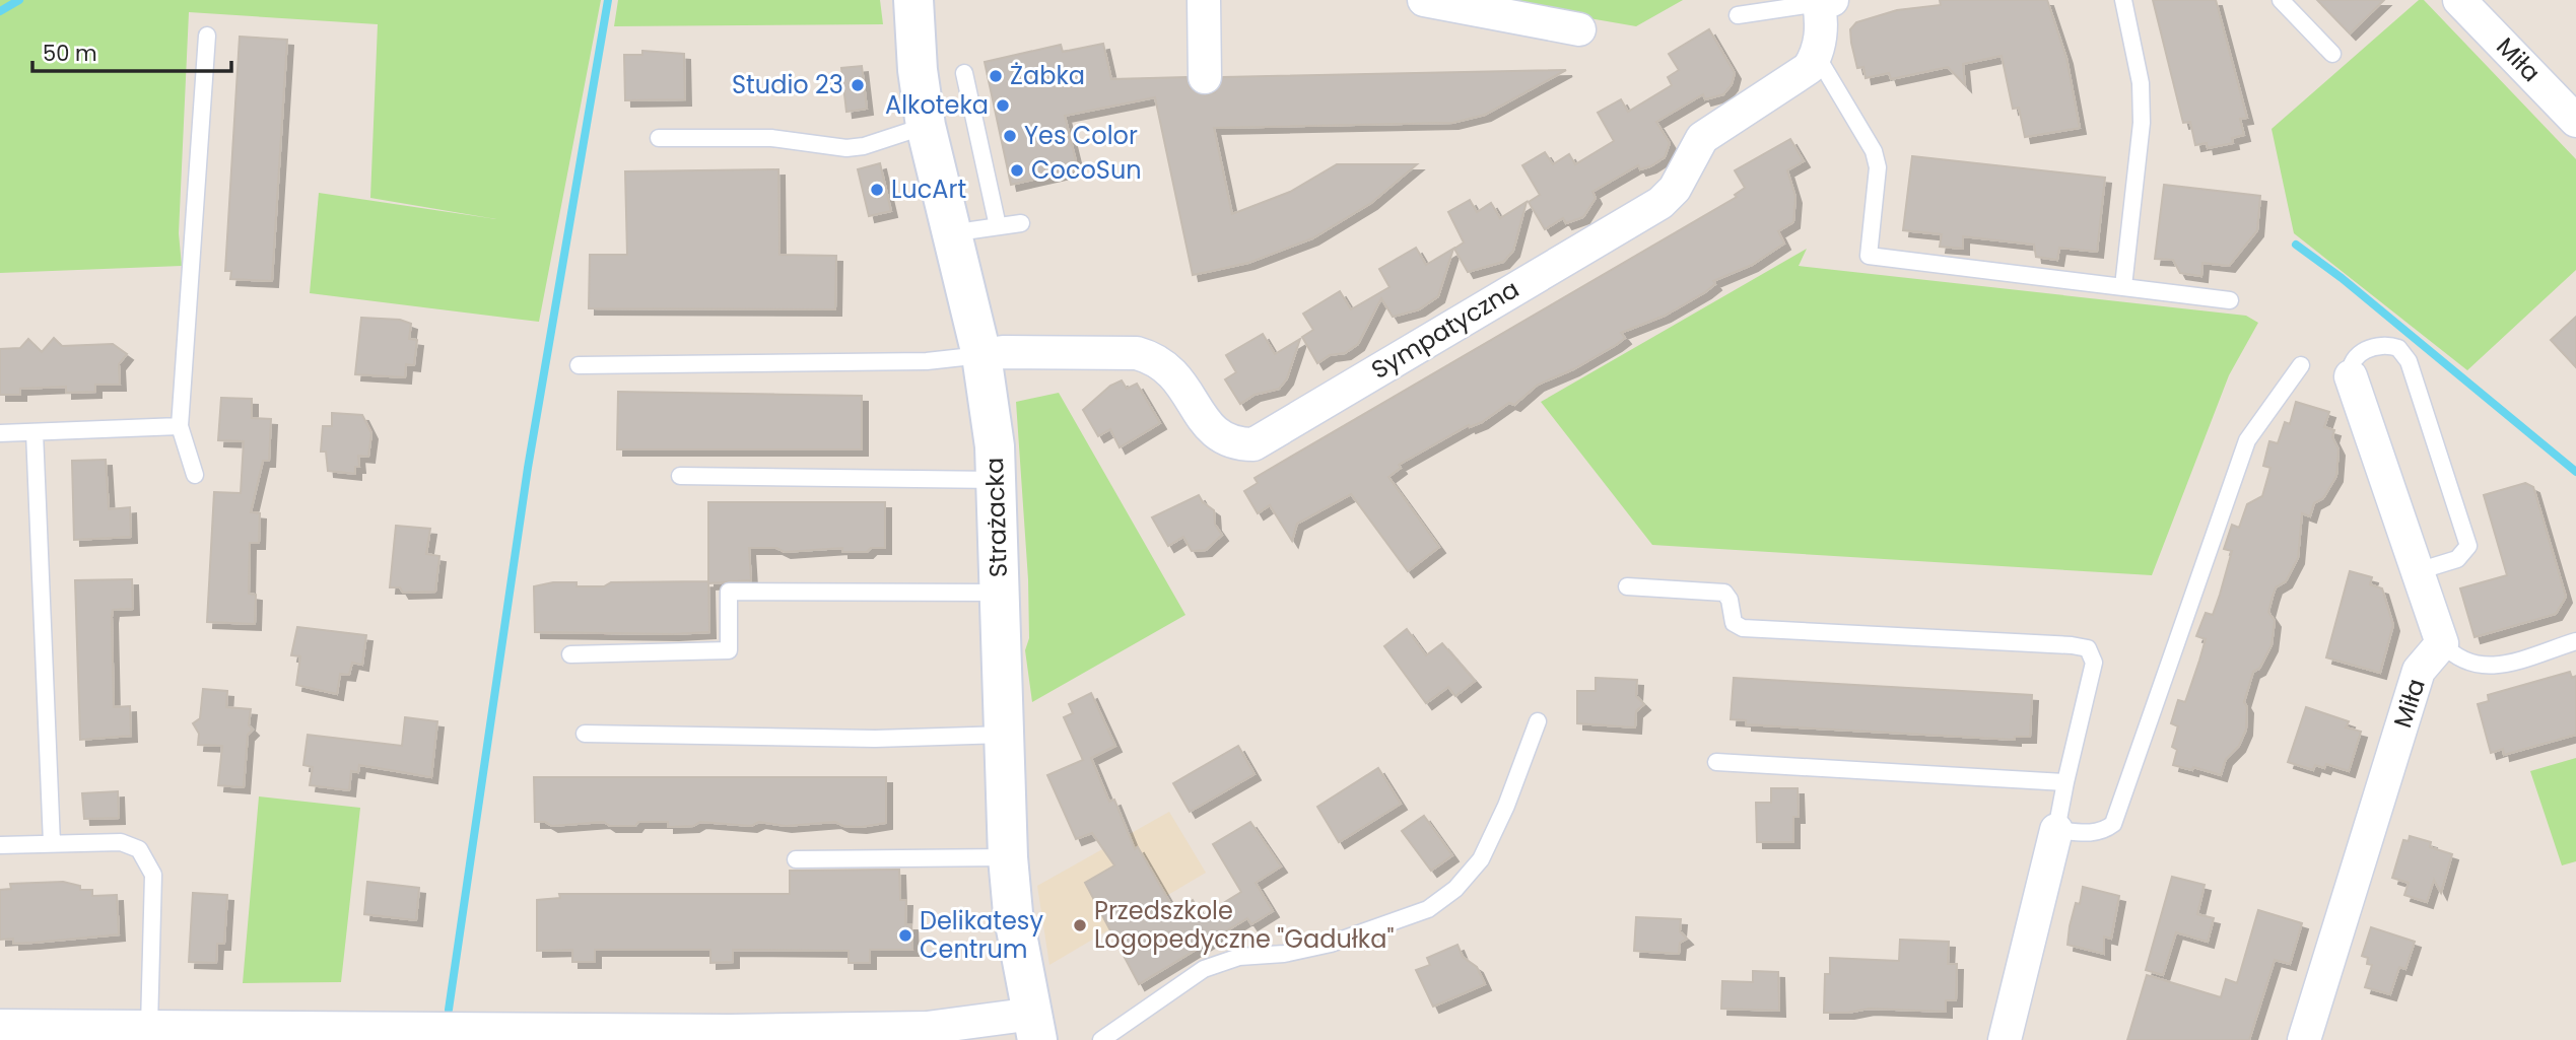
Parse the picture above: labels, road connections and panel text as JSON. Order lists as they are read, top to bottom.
{
  "streets": {
    "street": ["Miła", "Sympatyczna", "Strażacka"]
  },
  "crossings": [
    ["Sympatyczna", "Strażacka"]
  ],
  "places": [
    "Żabka",
    "Studio 23",
    "Alkoteka",
    "Yes Color",
    "CocoSun",
    "LucArt",
    "Przedszkole Logopedyczne \"Gadułka\"",
    "Delikatesy Centrum"
  ],
  "scale_bar": "50 m"
}
